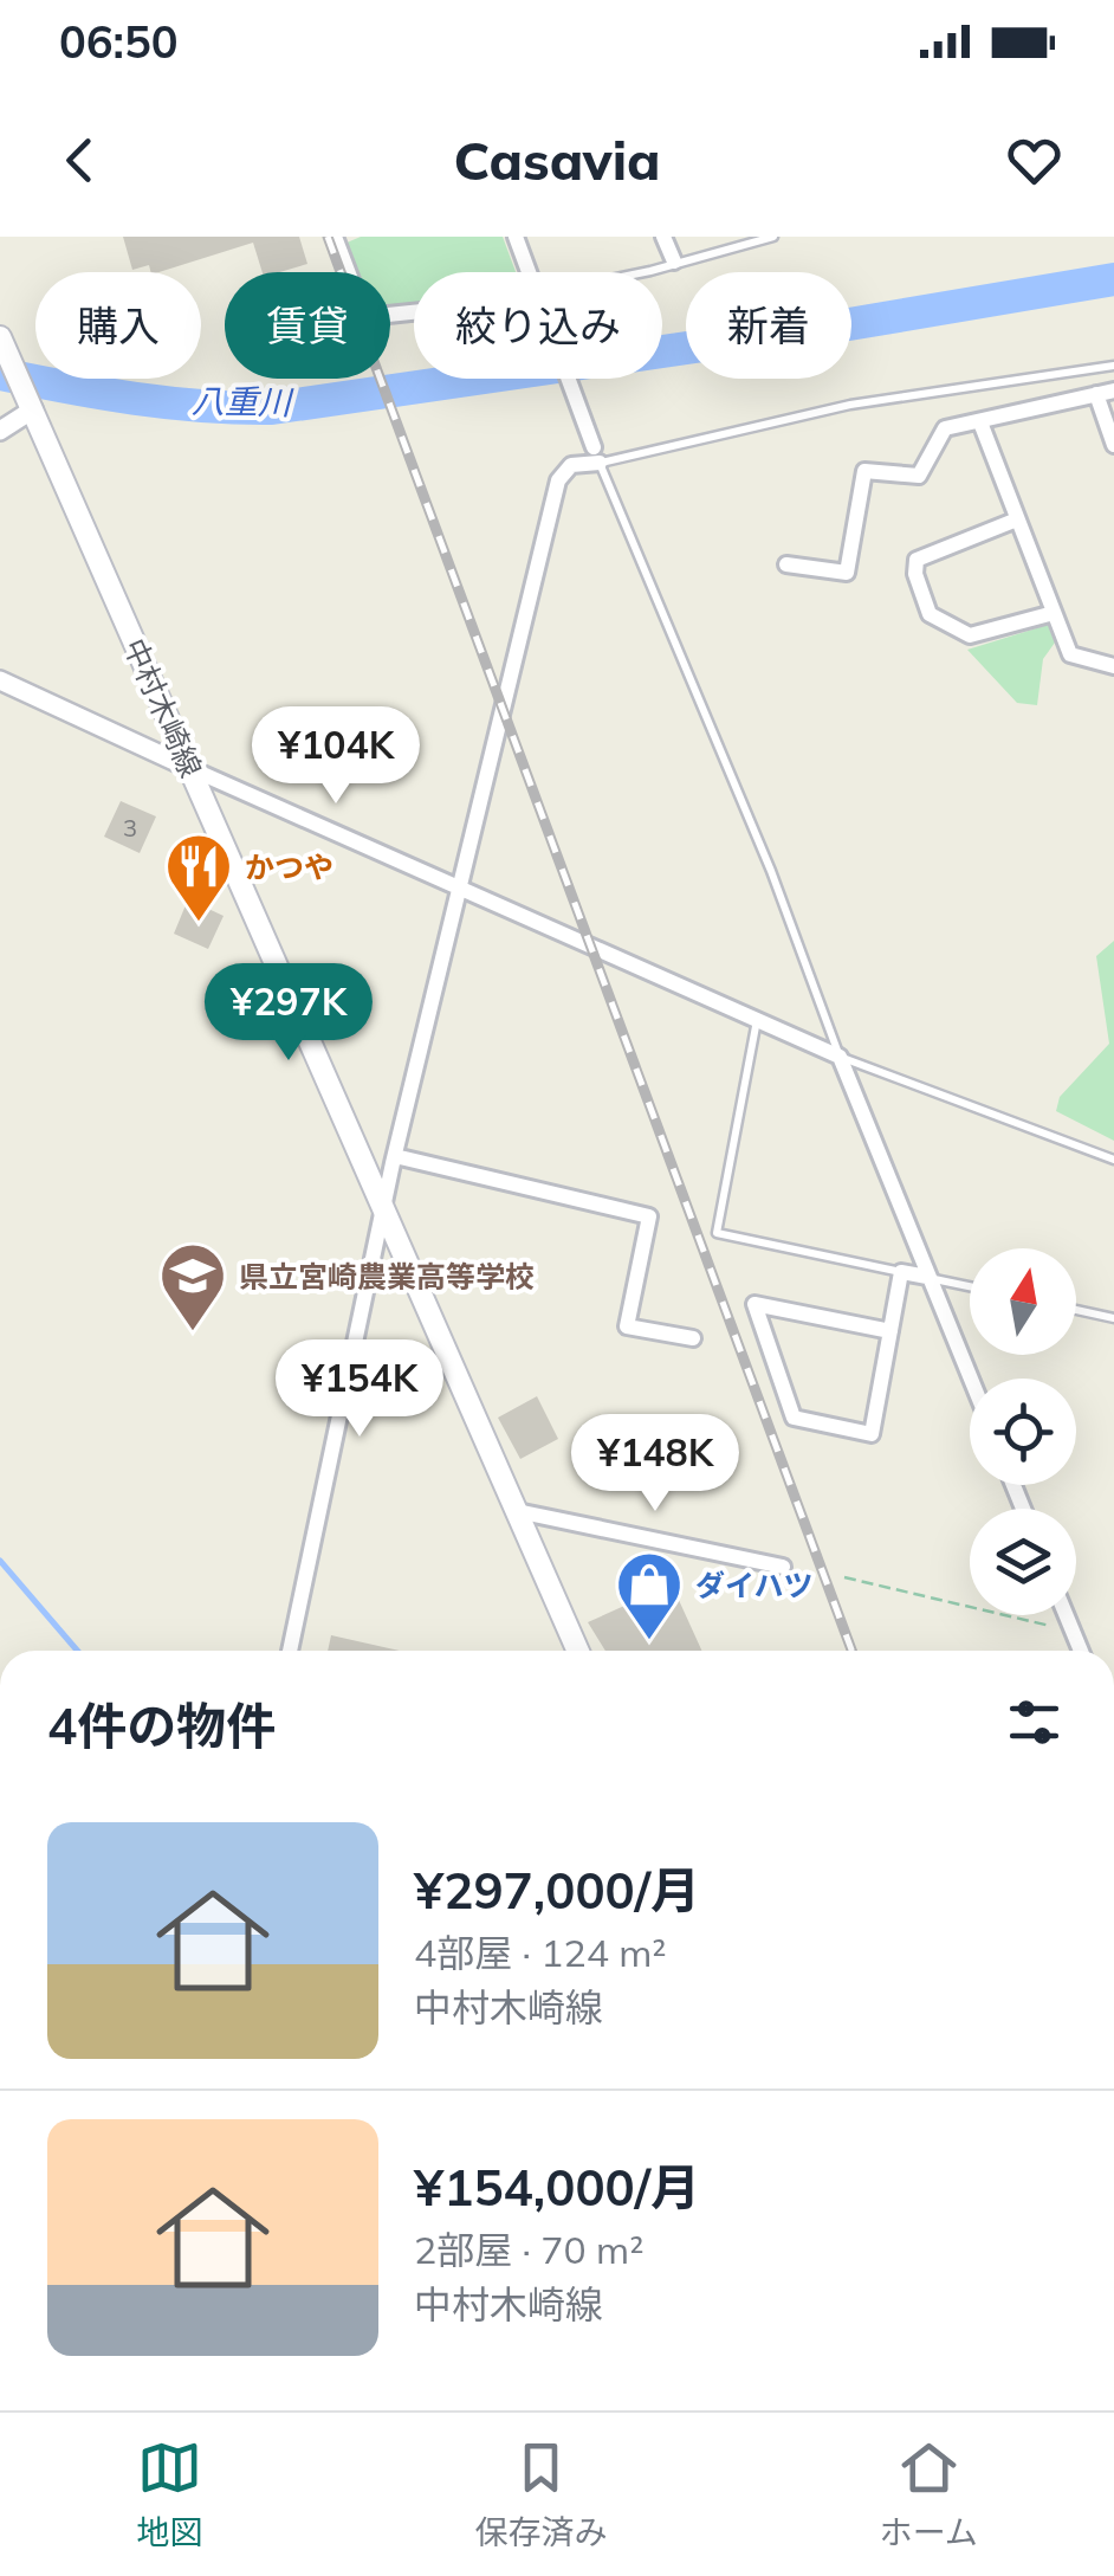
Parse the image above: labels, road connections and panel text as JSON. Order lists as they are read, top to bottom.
{
  "streets": {
    "main road": ["中村木崎線"]
  },
  "water": ["八重川"],
  "places": {
    "restaurant": ["かつや"],
    "school or university": ["県立宮崎農業高等学校"],
    "shop": ["ダイハツ"]
  },
  "house_numbers": ["3"],
  "north": "top",
  "page": {
    "status": "06:50",
    "header": "Casavia",
    "chip": [
      "購入",
      "賃貸",
      "絞り込み",
      "新着"
    ],
    "price": [
      "¥104K",
      "¥297K",
      "¥154K",
      "¥148K"
    ],
    "heading": "4件の物件",
    "list": [
      {
        "name": "¥297,000/月",
        "note": "4部屋 · 124 m² · 中村木崎線"
      },
      {
        "name": "¥154,000/月",
        "note": "2部屋 · 70 m² · 中村木崎線"
      }
    ],
    "tabs": ["地図", "保存済み", "ホーム"]
  }
}
